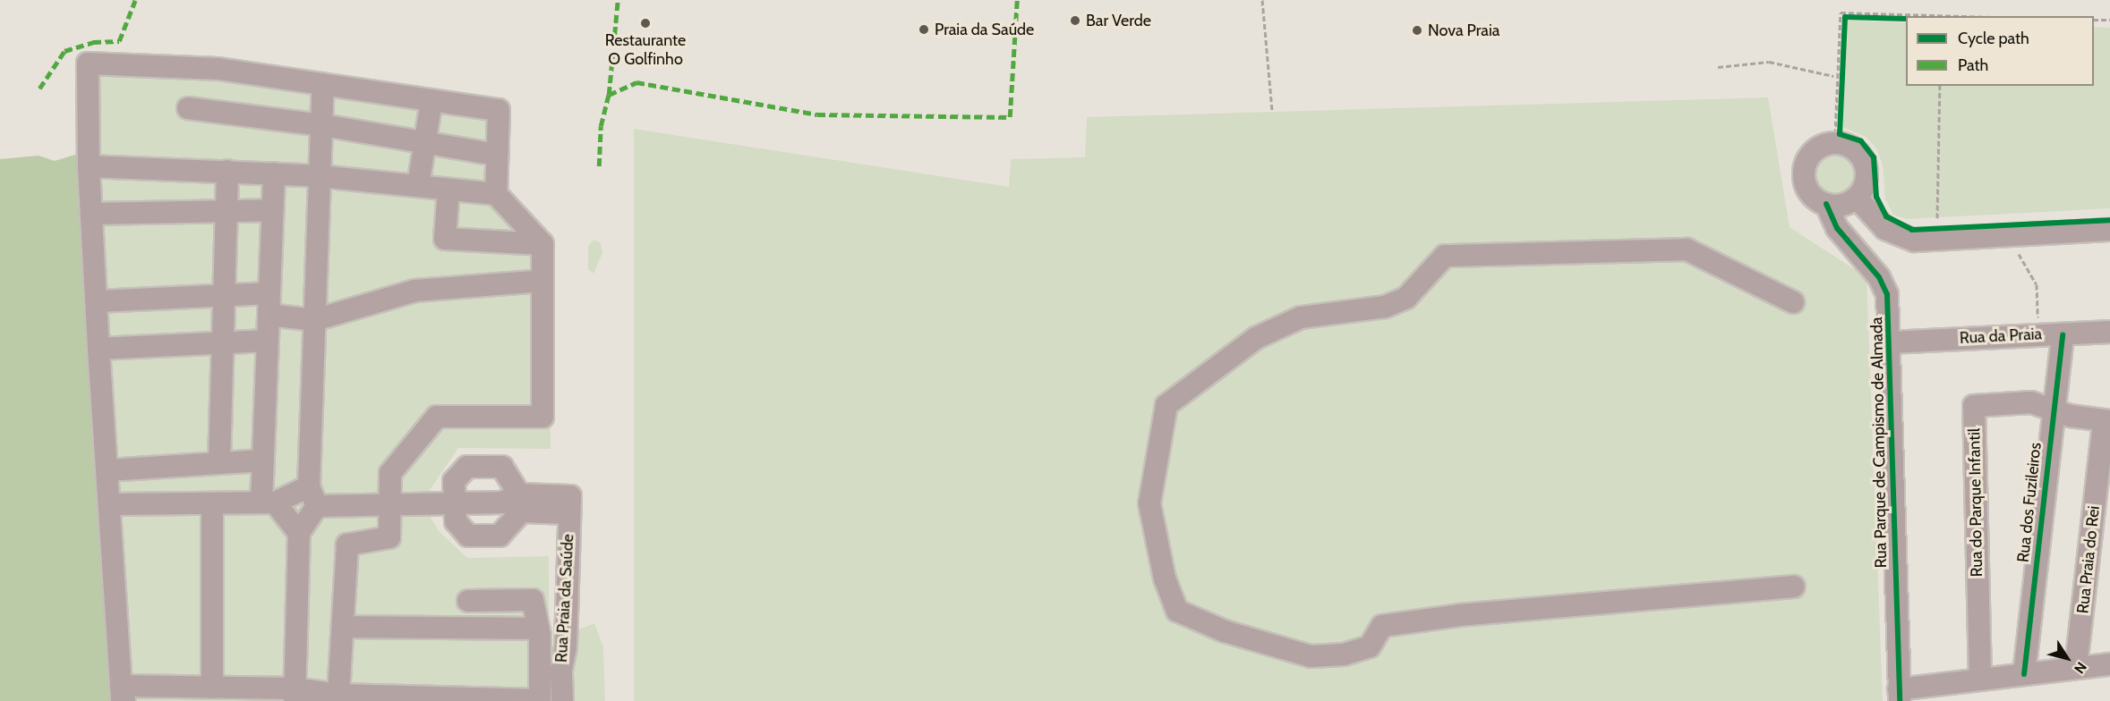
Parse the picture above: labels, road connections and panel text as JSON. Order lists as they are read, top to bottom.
{
  "streets": {
    "street": [
      "Rua da Praia",
      "Rua Parque de Campismo de Almada",
      "Rua do Parque Infantil",
      "Rua dos Fuzileiros",
      "Rua Praia do Rei",
      "Rua Praia da Saúde"
    ]
  },
  "crossings": [
    ["Rua da Praia", "Rua Parque de Campismo de Almada"],
    ["Rua da Praia", "Rua dos Fuzileiros"],
    ["Rua do Parque Infantil", "Rua dos Fuzileiros"]
  ],
  "places": [
    "Bar Verde",
    "Restaurante O Golfinho",
    "Praia da Saúde",
    "Nova Praia"
  ],
  "legend": ["Cycle path", "Path"],
  "north": "bottom right"
}
